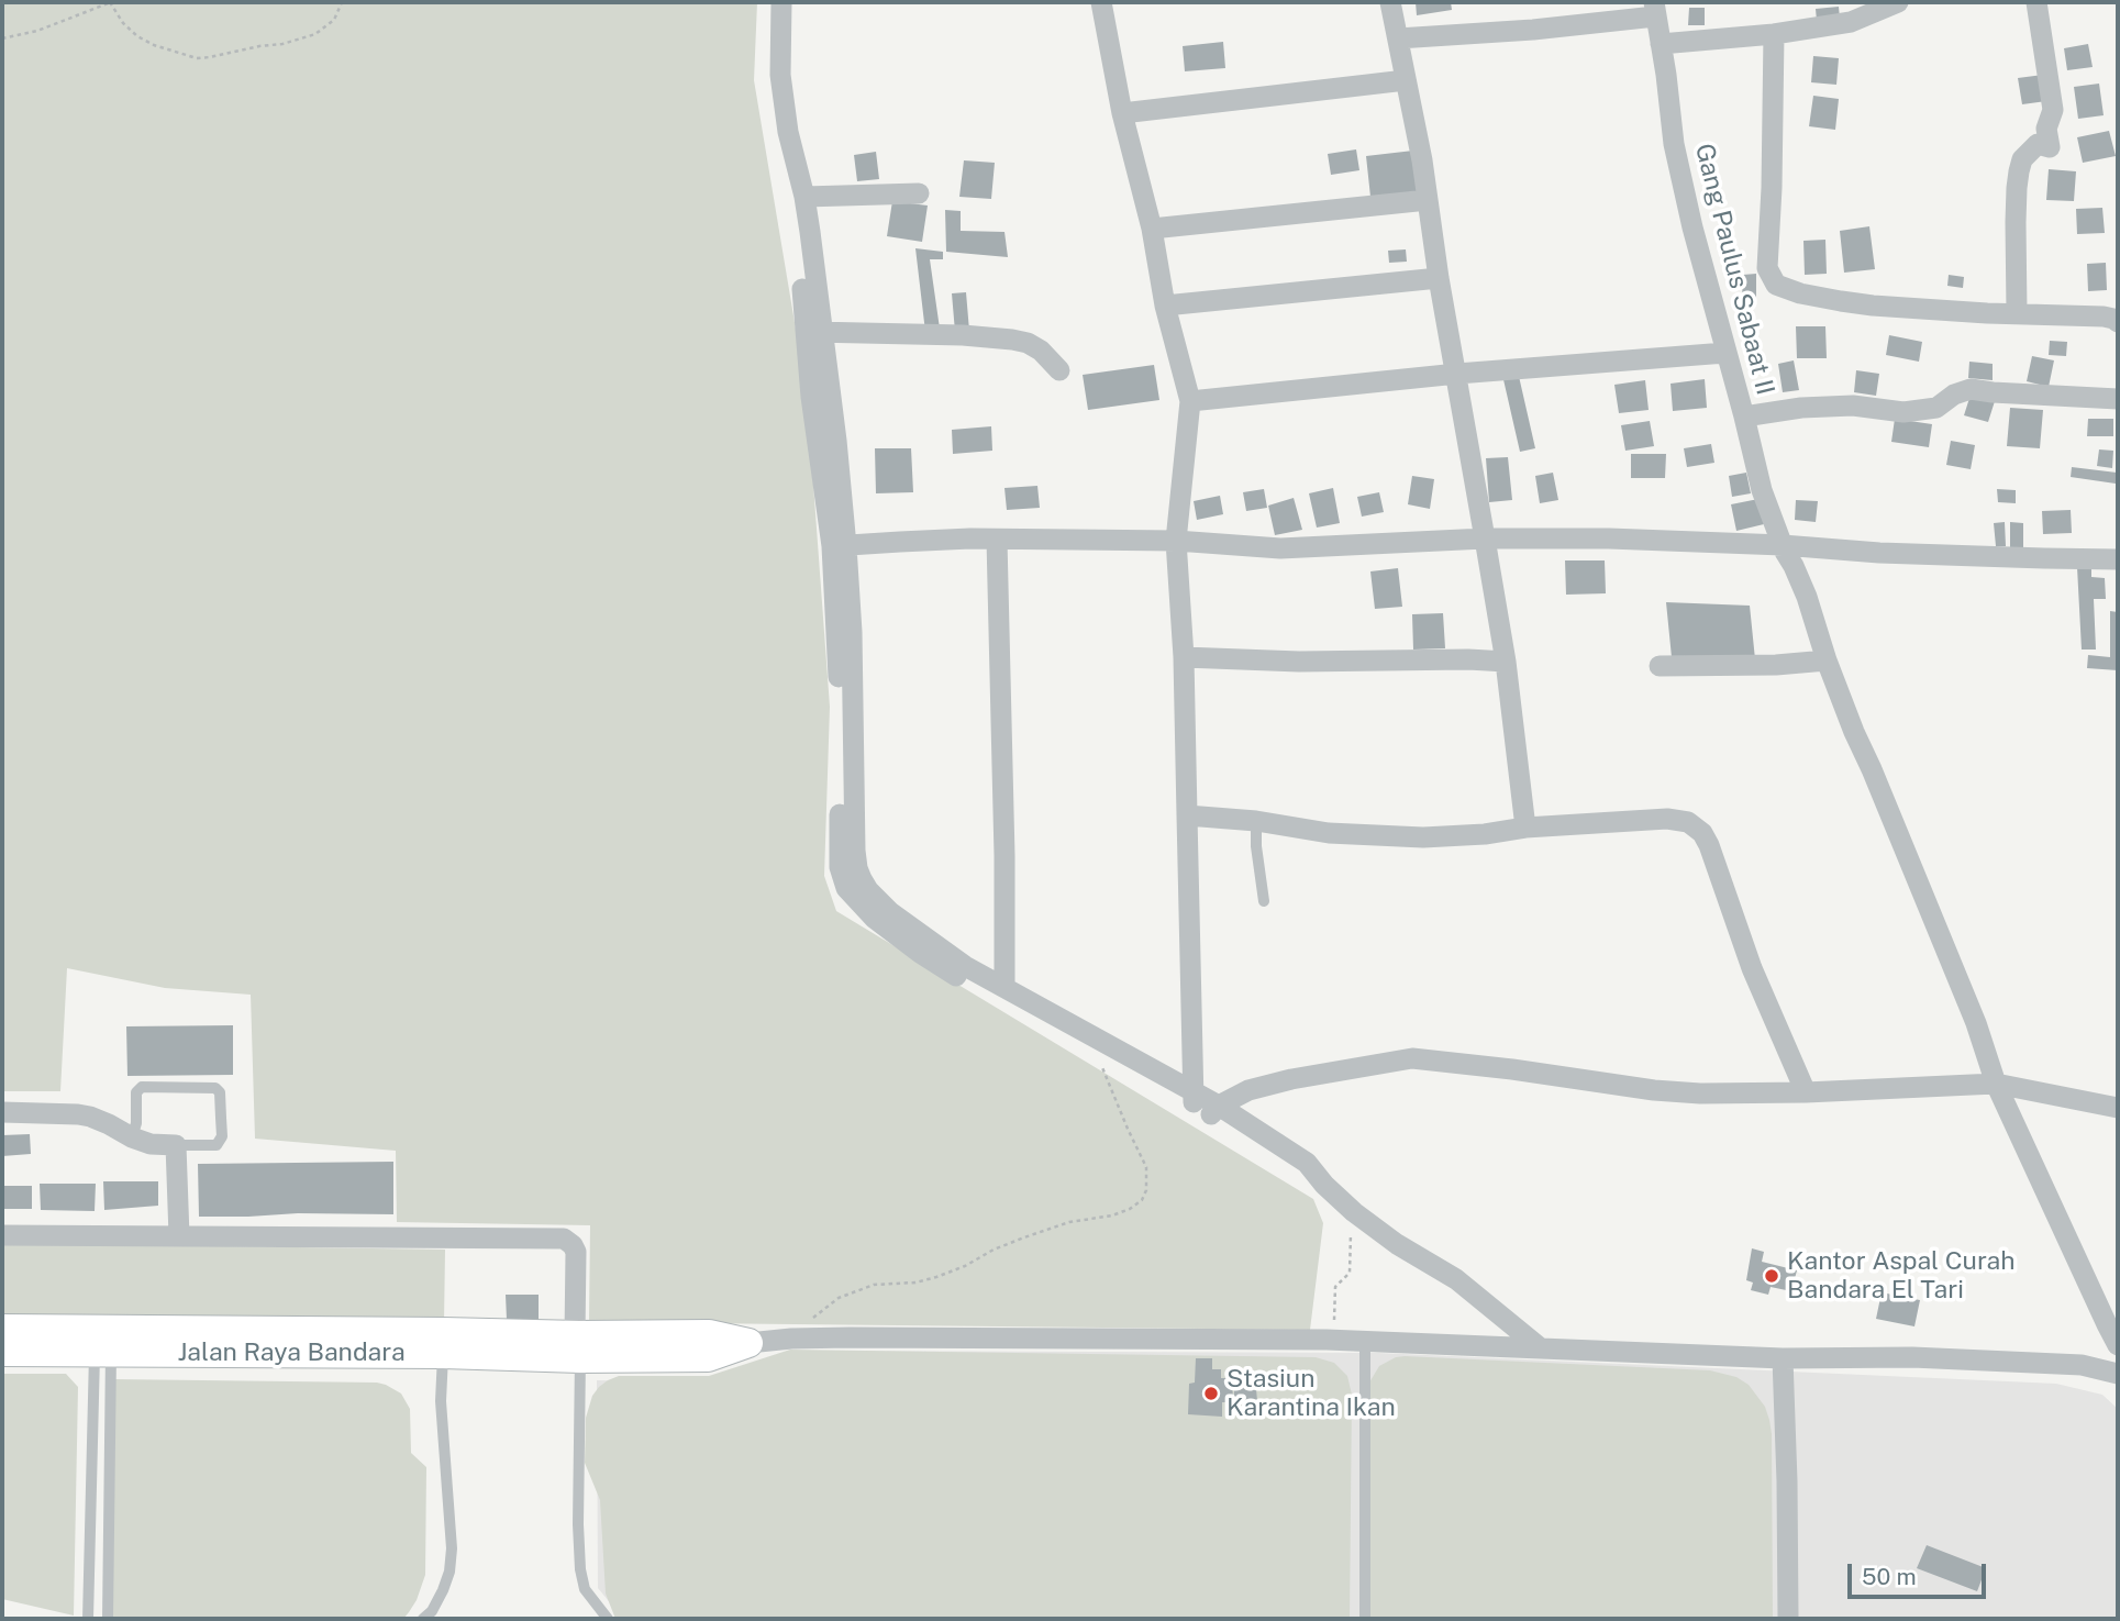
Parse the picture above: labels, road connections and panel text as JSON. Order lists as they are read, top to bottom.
{
  "streets": {
    "main road": ["Jalan Raya Bandara"],
    "street": ["Gang Paulus Sabaat II"]
  },
  "places": ["Kantor Aspal Curah Bandara El Tari", "Stasiun Karantina Ikan"],
  "scale_bar": "50 m"
}
